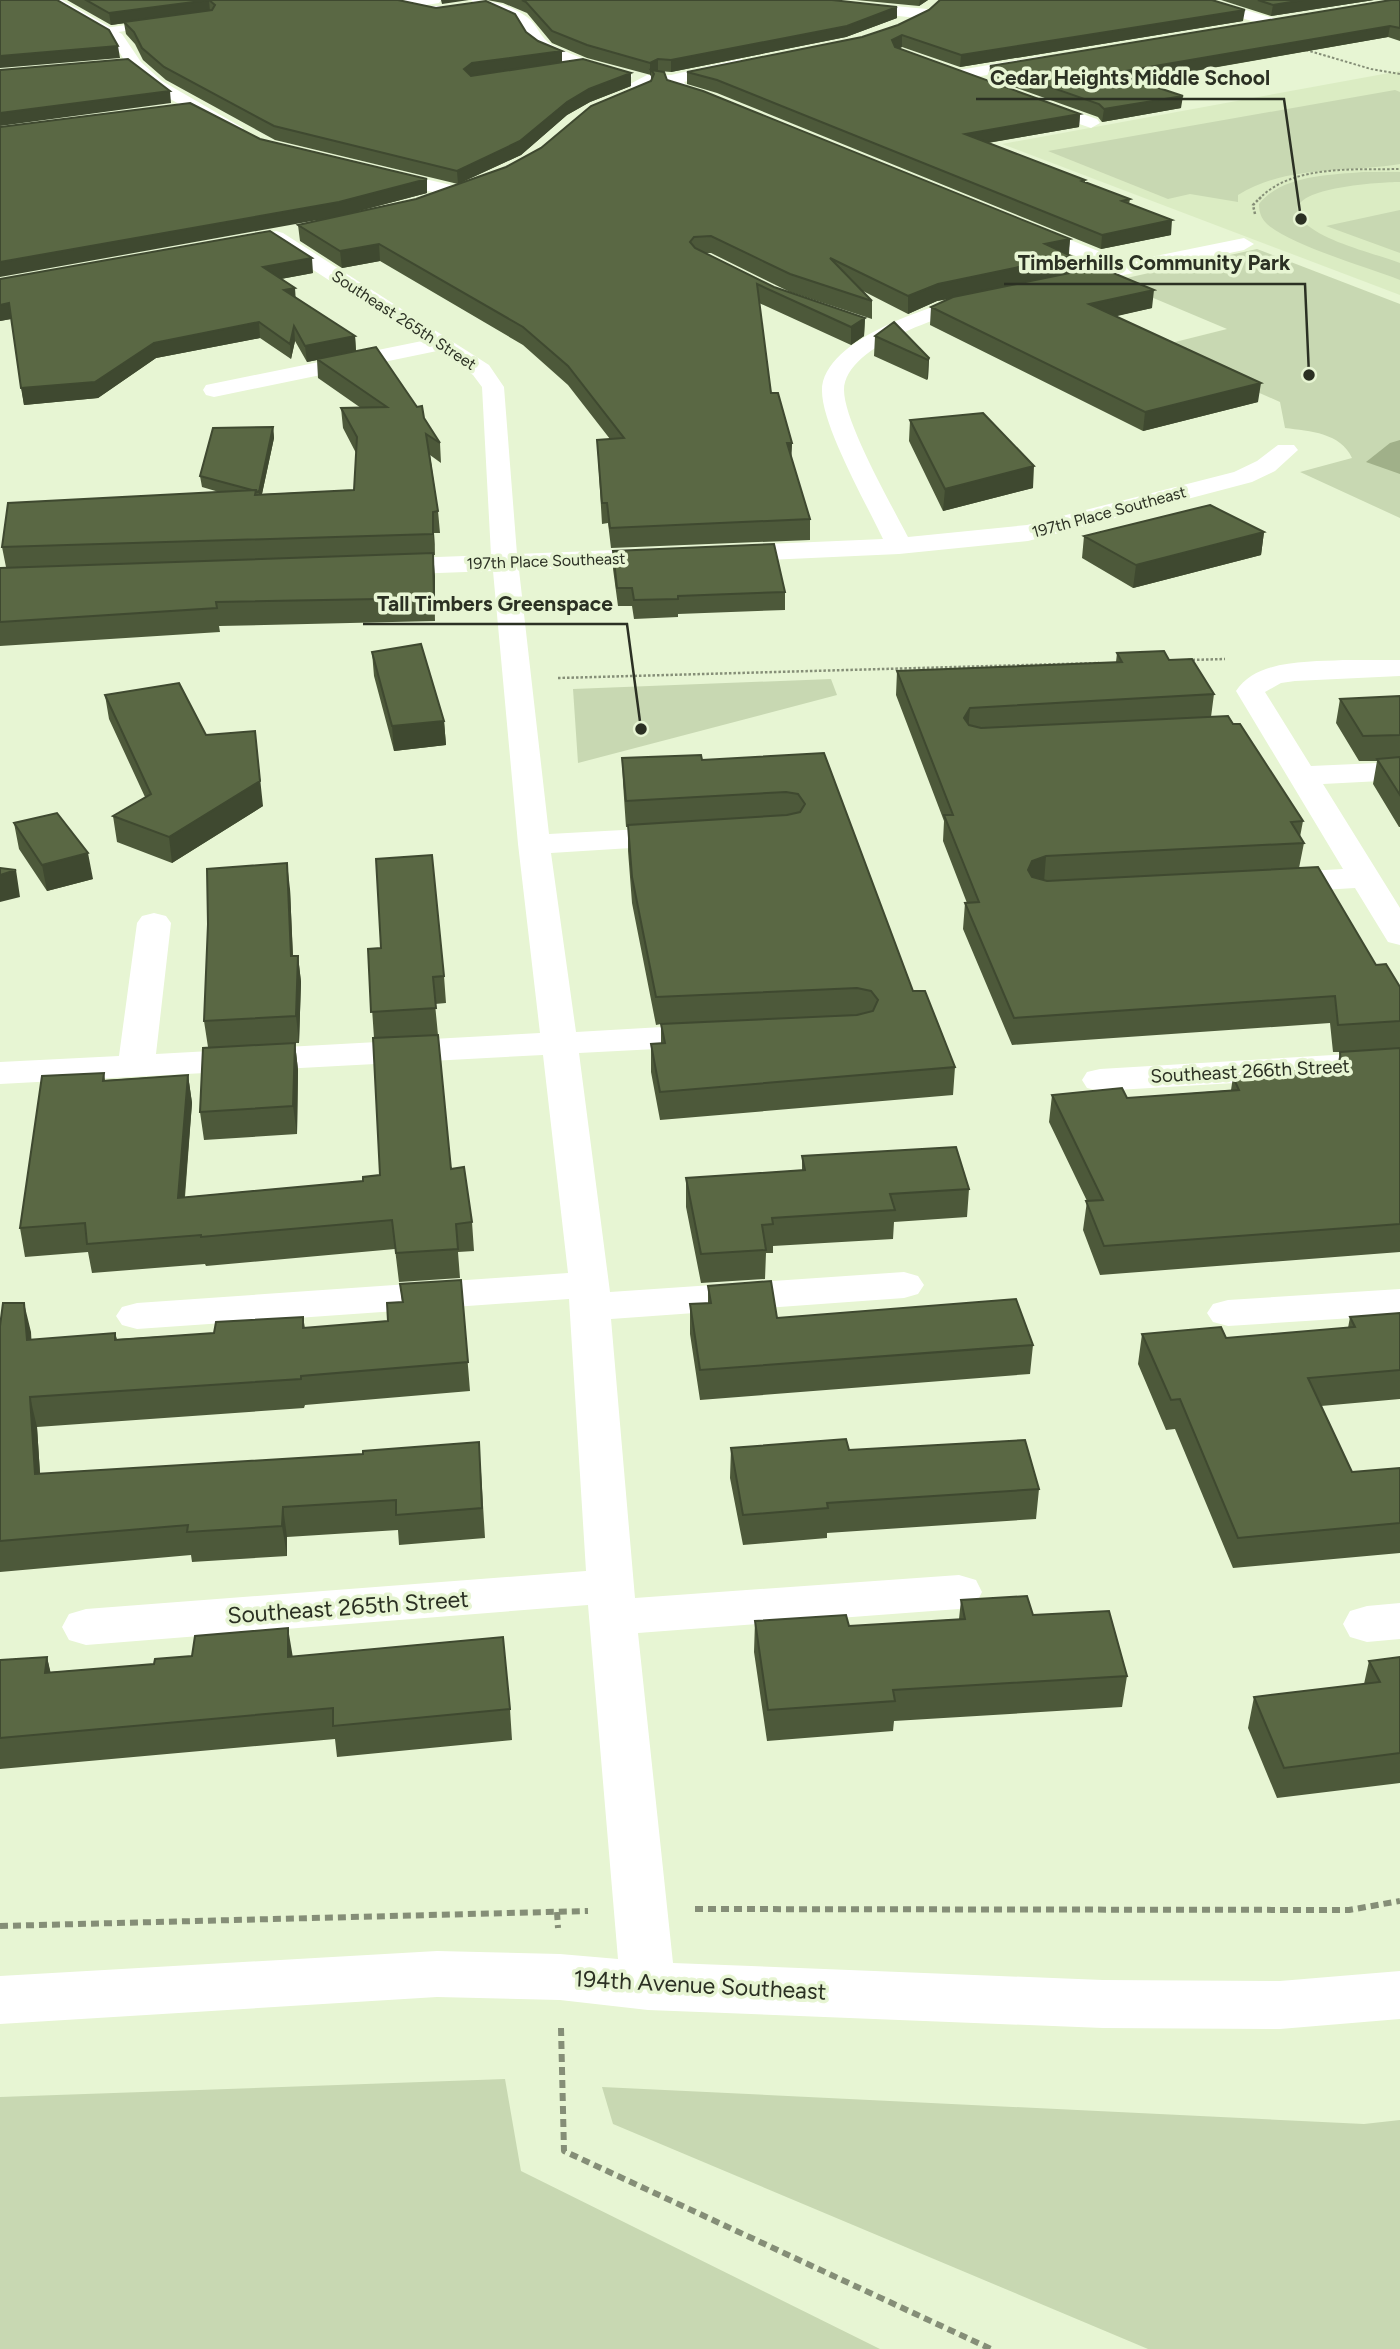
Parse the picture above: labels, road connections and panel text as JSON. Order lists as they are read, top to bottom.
{
  "streets": {
    "street": [
      "Southeast 265th Street",
      "197th Place Southeast",
      "Southeast 266th Street",
      "194th Avenue Southeast"
    ]
  },
  "crossings": [
    ["Southeast 265th Street", "197th Place Southeast"],
    ["Southeast 265th Street", "194th Avenue Southeast"]
  ],
  "places": ["Cedar Heights Middle School", "Timberhills Community Park", "Tall Timbers Greenspace"]
}
